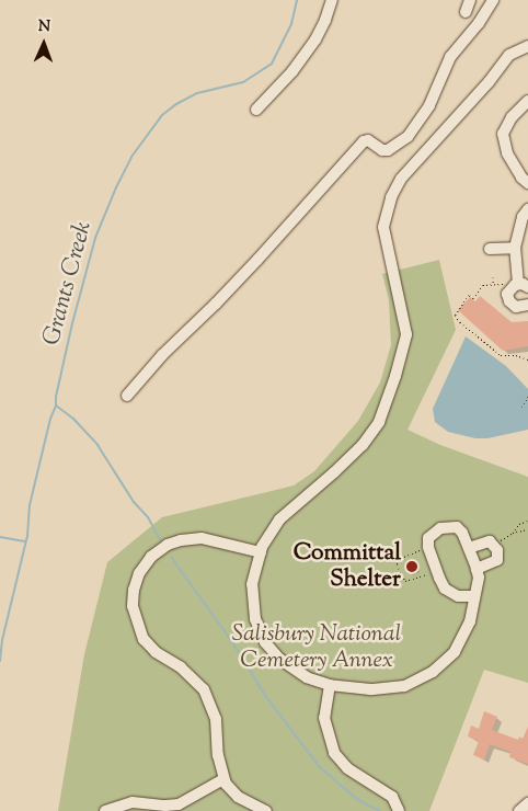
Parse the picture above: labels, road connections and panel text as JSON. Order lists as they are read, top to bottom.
{
  "water": ["Grants Creek"],
  "parks": ["Salisbury National Cemetery Annex"],
  "places": ["Committal Shelter"],
  "north": "top"
}
